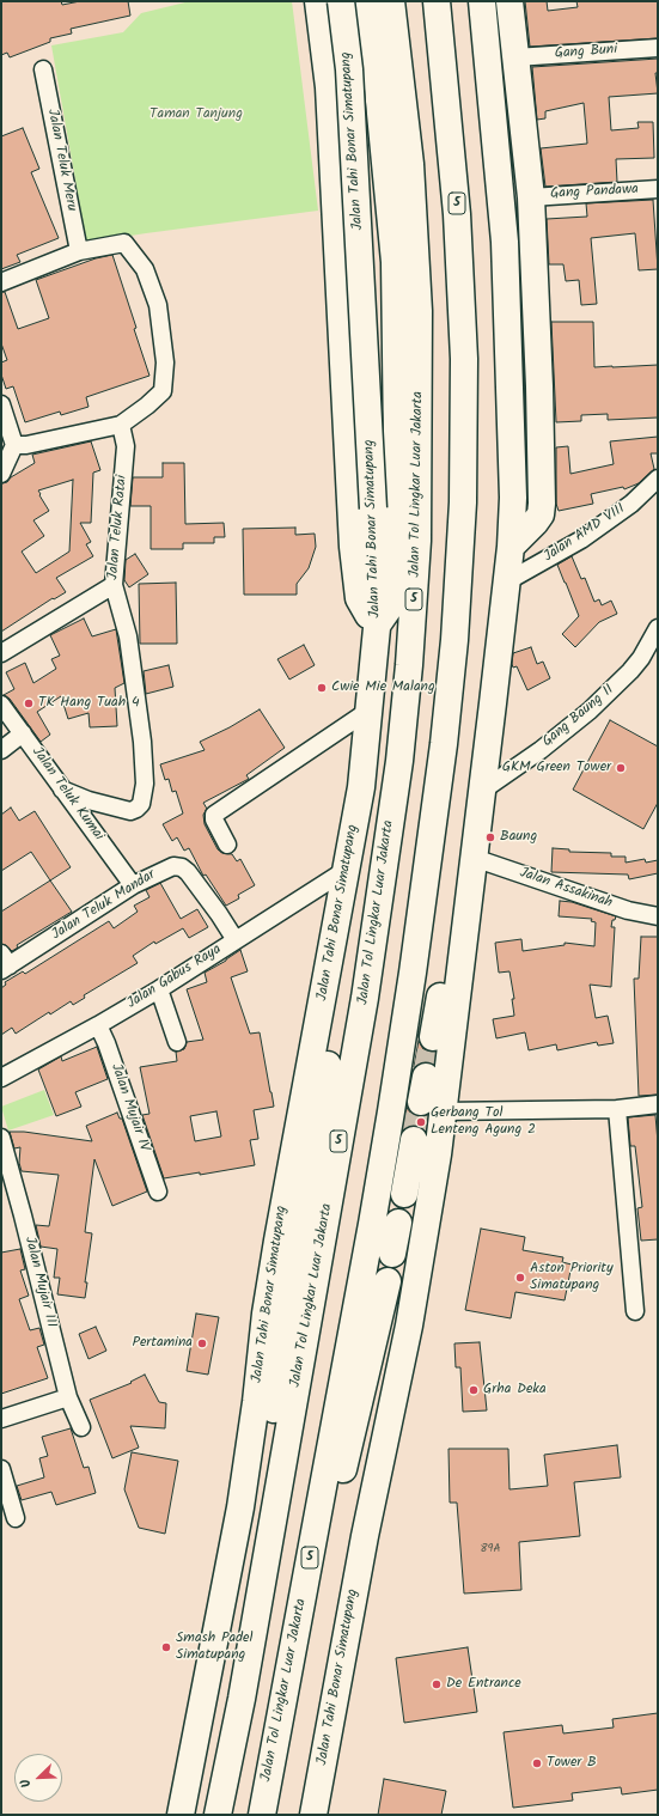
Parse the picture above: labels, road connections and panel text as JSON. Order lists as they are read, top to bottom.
{
  "streets": {
    "highway": ["Jalan Tahi Bonar Simatupang", "5", "Jalan Tol Lingkar Luar Jakarta"],
    "street": [
      "Gang Buni",
      "Jalan Teluk Meru",
      "Gang Pandawa",
      "Jalan Teluk Ratai",
      "Jalan AMD VIII",
      "Gang Baung II",
      "Jalan Teluk Kumai",
      "Jalan Assakinah",
      "Jalan Teluk Mandar",
      "Jalan Gabus Raya",
      "Jalan Mujair IV",
      "Jalan Mujair III"
    ]
  },
  "crossings": [
    ["Jalan Tahi Bonar Simatupang", "Jalan AMD VIII"],
    ["Jalan Tahi Bonar Simatupang", "Gang Baung II"],
    ["Jalan Tahi Bonar Simatupang", "Jalan Assakinah"],
    ["Jalan Tahi Bonar Simatupang", "Jalan Gabus Raya"],
    ["Jalan Teluk Kumai", "Jalan Teluk Mandar"],
    ["Jalan Teluk Mandar", "Jalan Gabus Raya"],
    ["Jalan Gabus Raya", "Jalan Mujair IV"]
  ],
  "parks": ["Taman Tanjung"],
  "places": [
    "Cwie Mie Malang",
    "TK Hang Tuah 4",
    "GKM Green Tower",
    "Baung",
    "Gerbang Tol Lenteng Agung 2",
    "Aston Priority Simatupang",
    "Pertamina",
    "Grha Deka",
    "Smash Padel Simatupang",
    "De Entrance",
    "Tower B"
  ],
  "house_numbers": ["89A"],
  "north": "bottom left"
}
